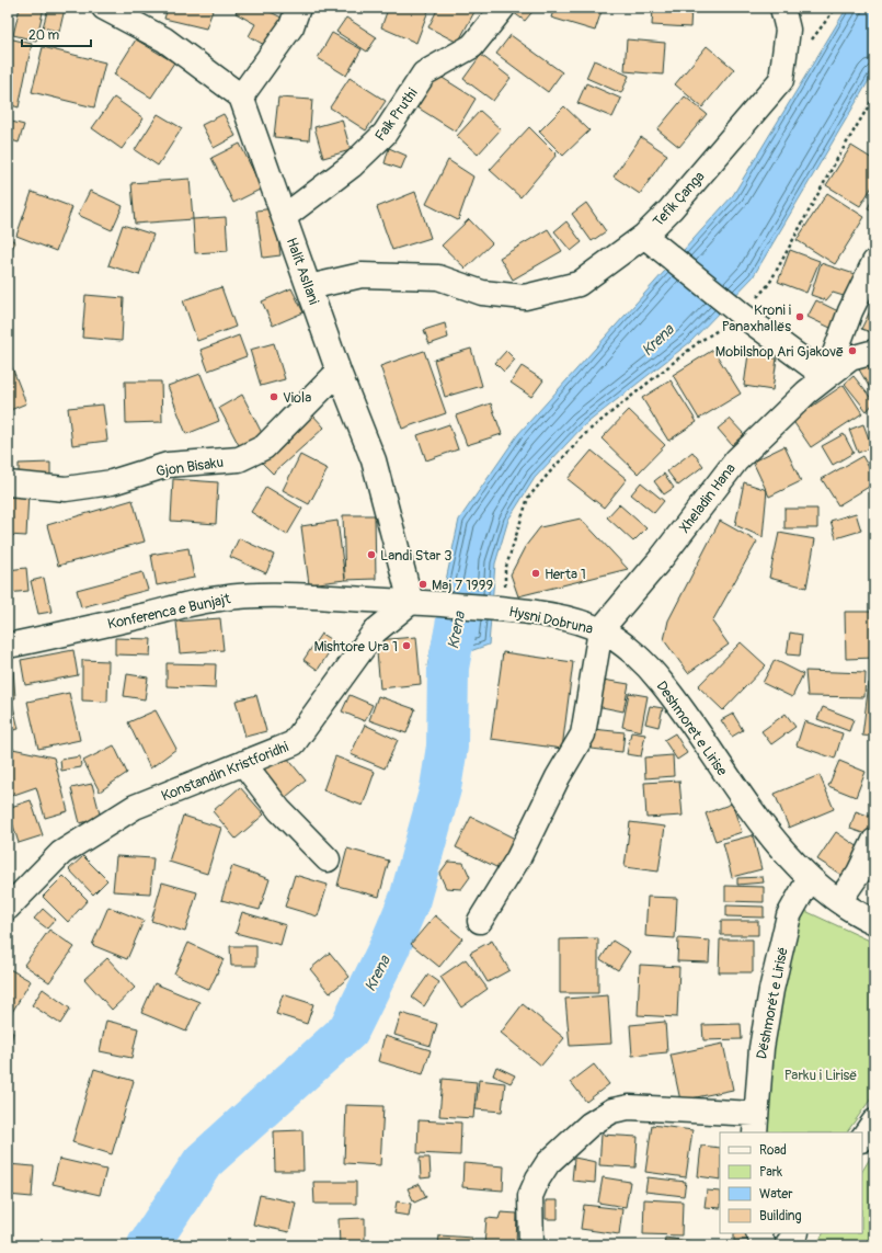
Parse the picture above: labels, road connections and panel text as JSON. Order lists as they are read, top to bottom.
{
  "streets": {
    "street": [
      "Faik Pruthi",
      "Tefik Çanga",
      "Halit Asllani",
      "Gjon Bisaku",
      "Xheladin Hana",
      "Konferenca e Bunjajt",
      "Hysni Dobruna",
      "Deshmoret e Lirise",
      "Konstandin Kristforidhi",
      "Dëshmorët e Lirisë"
    ]
  },
  "crossings": [
    ["Faik Pruthi", "Halit Asllani"],
    ["Tefik Çanga", "Halit Asllani"],
    ["Halit Asllani", "Gjon Bisaku"],
    ["Halit Asllani", "Konferenca e Bunjajt"],
    ["Halit Asllani", "Konstandin Kristforidhi"],
    ["Xheladin Hana", "Hysni Dobruna"],
    ["Xheladin Hana", "Deshmoret e Lirise"],
    ["Konferenca e Bunjajt", "Hysni Dobruna"],
    ["Konferenca e Bunjajt", "Konstandin Kristforidhi"],
    ["Hysni Dobruna", "Deshmoret e Lirise"],
    ["Deshmoret e Lirise", "Dëshmorët e Lirisë"]
  ],
  "water": ["Krena"],
  "parks": ["Parku i Lirisë"],
  "places": [
    "Kroni i Panaxhallës",
    "Mobilshop Ari Gjakovē",
    "Viola",
    "Landi Star 3",
    "Herta 1",
    "Maj 7 1999",
    "Mishtore Ura 1"
  ],
  "legend": [
    "Road",
    "Park",
    "Water",
    "Building"
  ],
  "scale_bar": "20 m"
}
